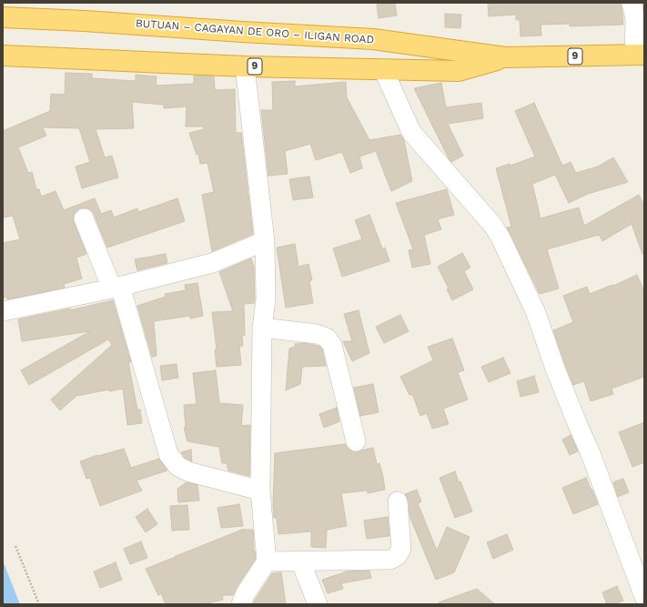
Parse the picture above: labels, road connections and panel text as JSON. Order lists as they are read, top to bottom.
{
  "streets": {
    "highway": ["BUTUAN – CAGAYAN DE ORO – ILIGAN ROAD", "9"]
  }
}
